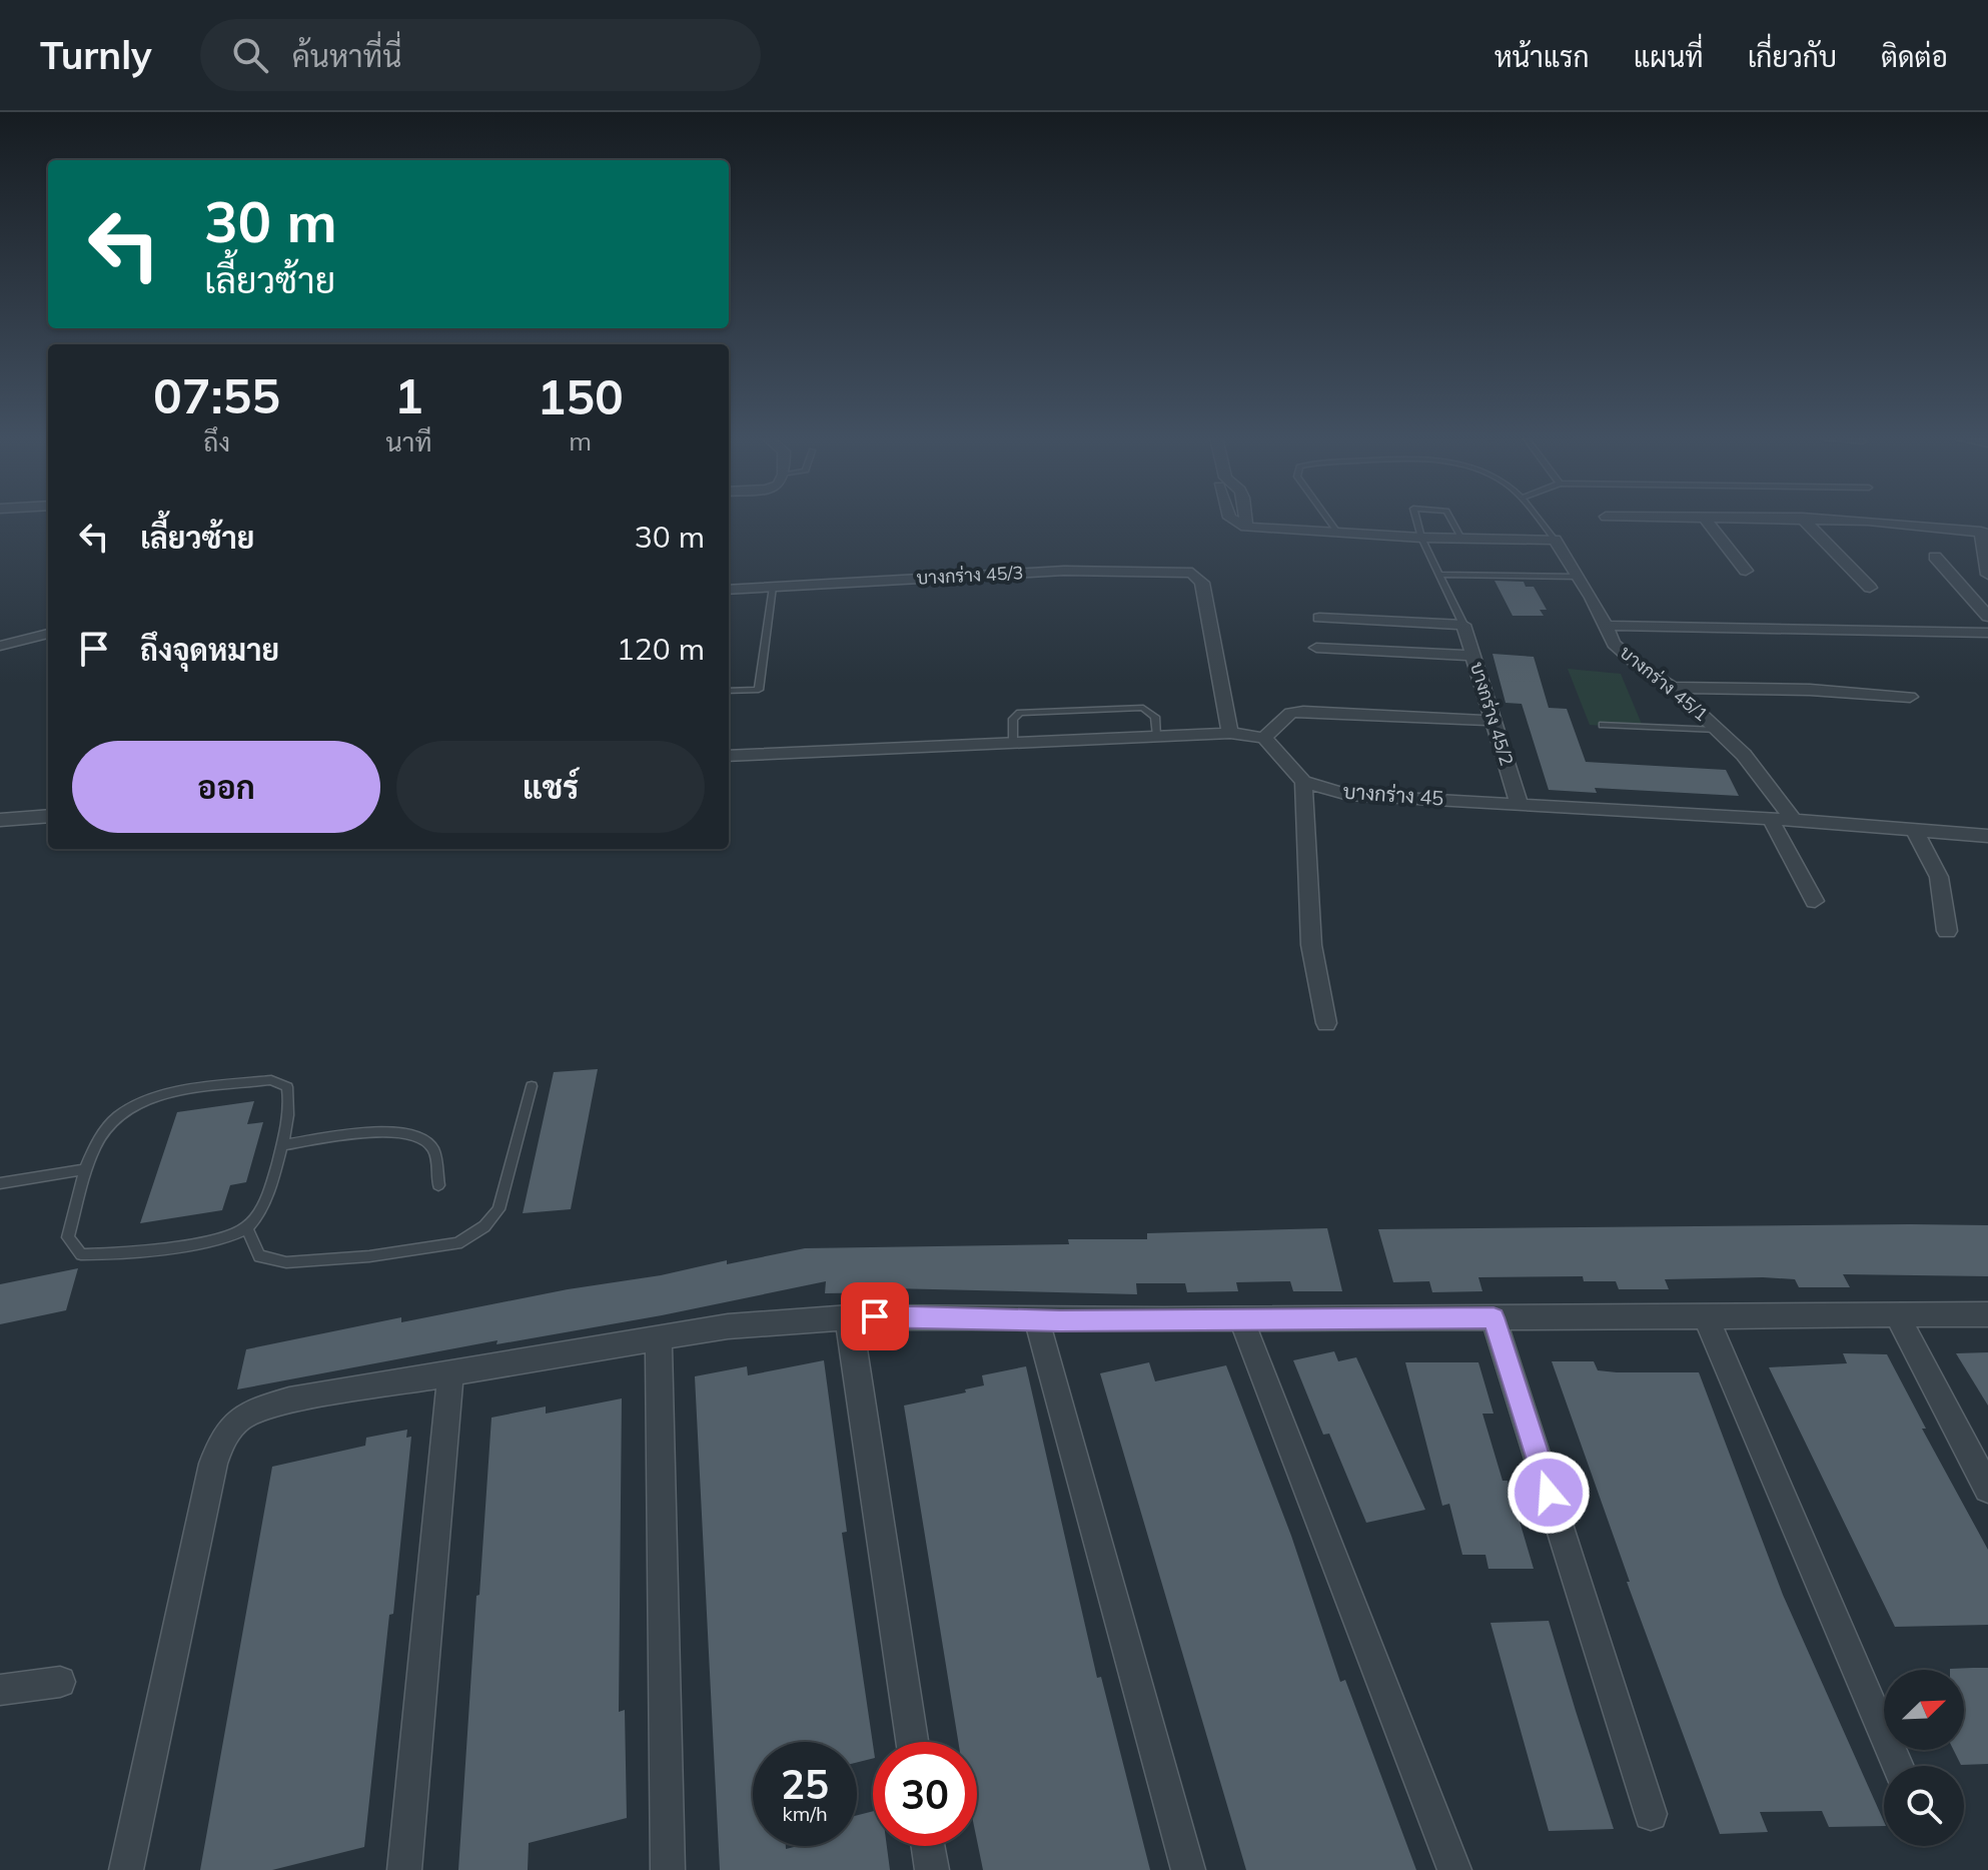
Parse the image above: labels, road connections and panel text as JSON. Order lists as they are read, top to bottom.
{
  "streets": {
    "street": [
      "บางกร่าง 45/3",
      "บางกร่าง 45/1",
      "บางกร่าง 45/2",
      "บางกร่าง 45"
    ]
  },
  "crossings": [
    ["บางกร่าง 45/1", "บางกร่าง 45"],
    ["บางกร่าง 45/2", "บางกร่าง 45"]
  ],
  "north": "top right",
  "page": {
    "header": "Turnly",
    "search": "ค้นหาที่นี่",
    "nav": [
      "หน้าแรก",
      "แผนที่",
      "เกี่ยวกับ",
      "ติดต่อ"
    ],
    "turn": ["30 m", "เลี้ยวซ้าย"],
    "eta": [
      "07:55",
      "ถึง",
      "1",
      "นาที",
      "150",
      "m"
    ],
    "list": [
      {
        "name": "เลี้ยวซ้าย",
        "value": "30 m"
      },
      {
        "name": "ถึงจุดหมาย",
        "value": "120 m"
      }
    ],
    "buttons": ["ออก", "แชร์"],
    "speed": "25 km/h",
    "limit": "30"
  }
}
